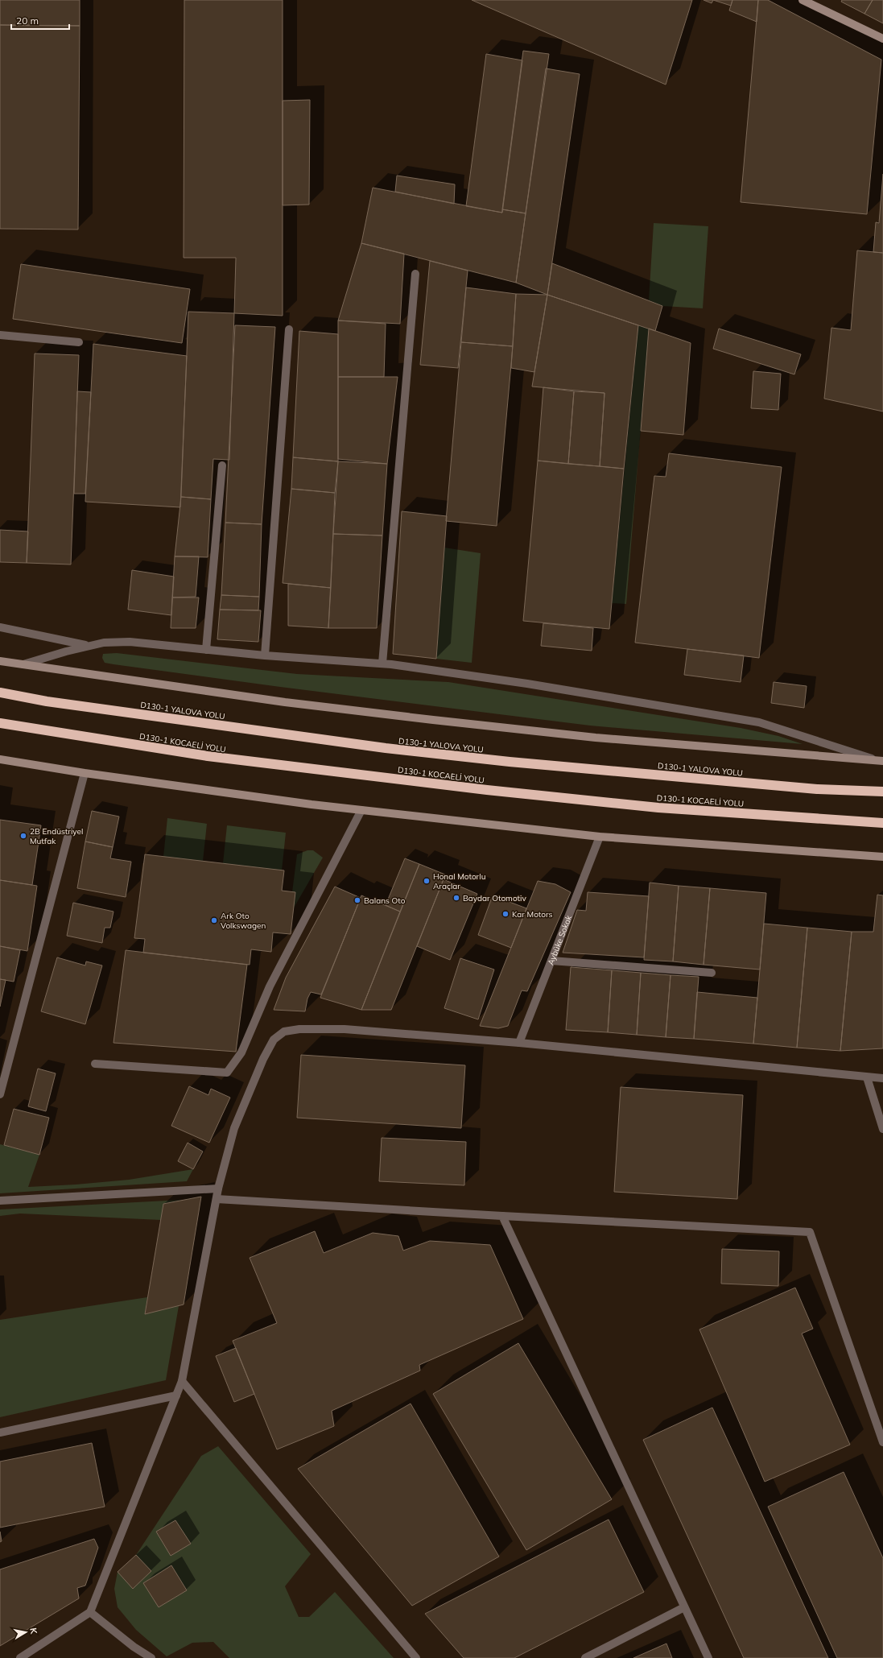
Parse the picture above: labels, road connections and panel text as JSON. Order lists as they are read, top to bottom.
{
  "streets": {
    "highway": ["D130-1 YALOVA YOLU", "D130-1 KOCAELİ YOLU"],
    "street": ["Aybüke Sokak"]
  },
  "places": [
    "2B Endüstriyel Mutfak",
    "Honal Motorlu Araçlar",
    "Baydar Otomotiv",
    "Balans Oto",
    "Kar Motors",
    "Ark Oto Volkswagen"
  ],
  "scale_bar": "20 m",
  "north": "right"
}
